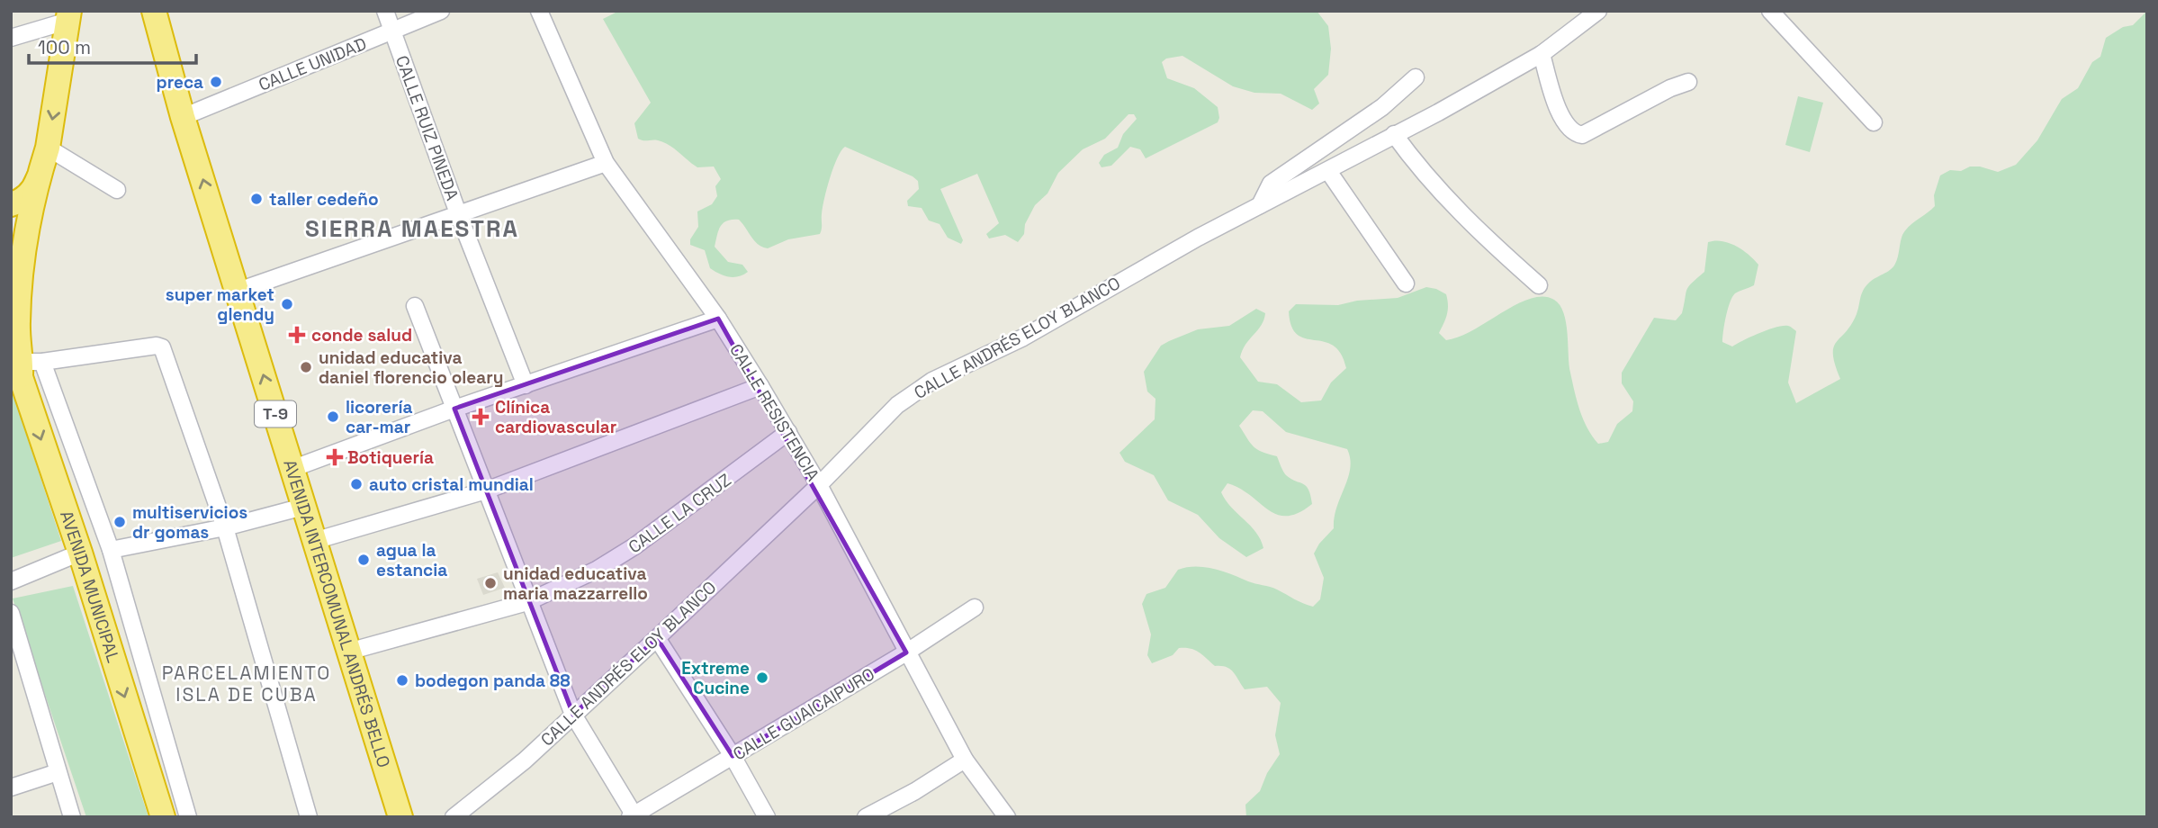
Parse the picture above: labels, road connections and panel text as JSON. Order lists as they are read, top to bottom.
{
  "streets": {
    "highway": ["T-9", "AVENIDA MUNICIPAL", "AVENIDA INTERCOMUNAL ANDRÉS BELLO"],
    "street": [
      "CALLE UNIDAD",
      "CALLE RUIZ PINEDA",
      "CALLE ANDRÉS ELOY BLANCO",
      "CALLE RESISTENCIA",
      "CALLE LA CRUZ",
      "CALLE GUAICAIPURO"
    ]
  },
  "crossings": [
    ["CALLE UNIDAD", "CALLE RUIZ PINEDA"],
    ["CALLE UNIDAD", "T-9"],
    ["CALLE UNIDAD", "AVENIDA INTERCOMUNAL ANDRÉS BELLO"],
    ["CALLE ANDRÉS ELOY BLANCO", "CALLE RESISTENCIA"],
    ["CALLE RESISTENCIA", "CALLE LA CRUZ"],
    ["CALLE RESISTENCIA", "CALLE GUAICAIPURO"],
    ["T-9", "AVENIDA INTERCOMUNAL ANDRÉS BELLO"],
    ["CALLE LA CRUZ", "AVENIDA INTERCOMUNAL ANDRÉS BELLO"]
  ],
  "one_way": ["AVENIDA MUNICIPAL"],
  "districts": ["SIERRA MAESTRA", "PARCELAMIENTO ISLA DE CUBA"],
  "places": {
    "other": [
      "preca",
      "taller cedeño",
      "super market glendy",
      "unidad educativa daniel florencio oleary",
      "licorería car-mar",
      "auto cristal mundial",
      "multiservicios dr gomas",
      "agua la estancia",
      "unidad educativa maria mazzarrello",
      "Extreme Cucine",
      "bodegon panda 88"
    ],
    "health": ["conde salud", "Clínica cardiovascular", "Botiquería"]
  },
  "scale_bar": "100 m"
}
